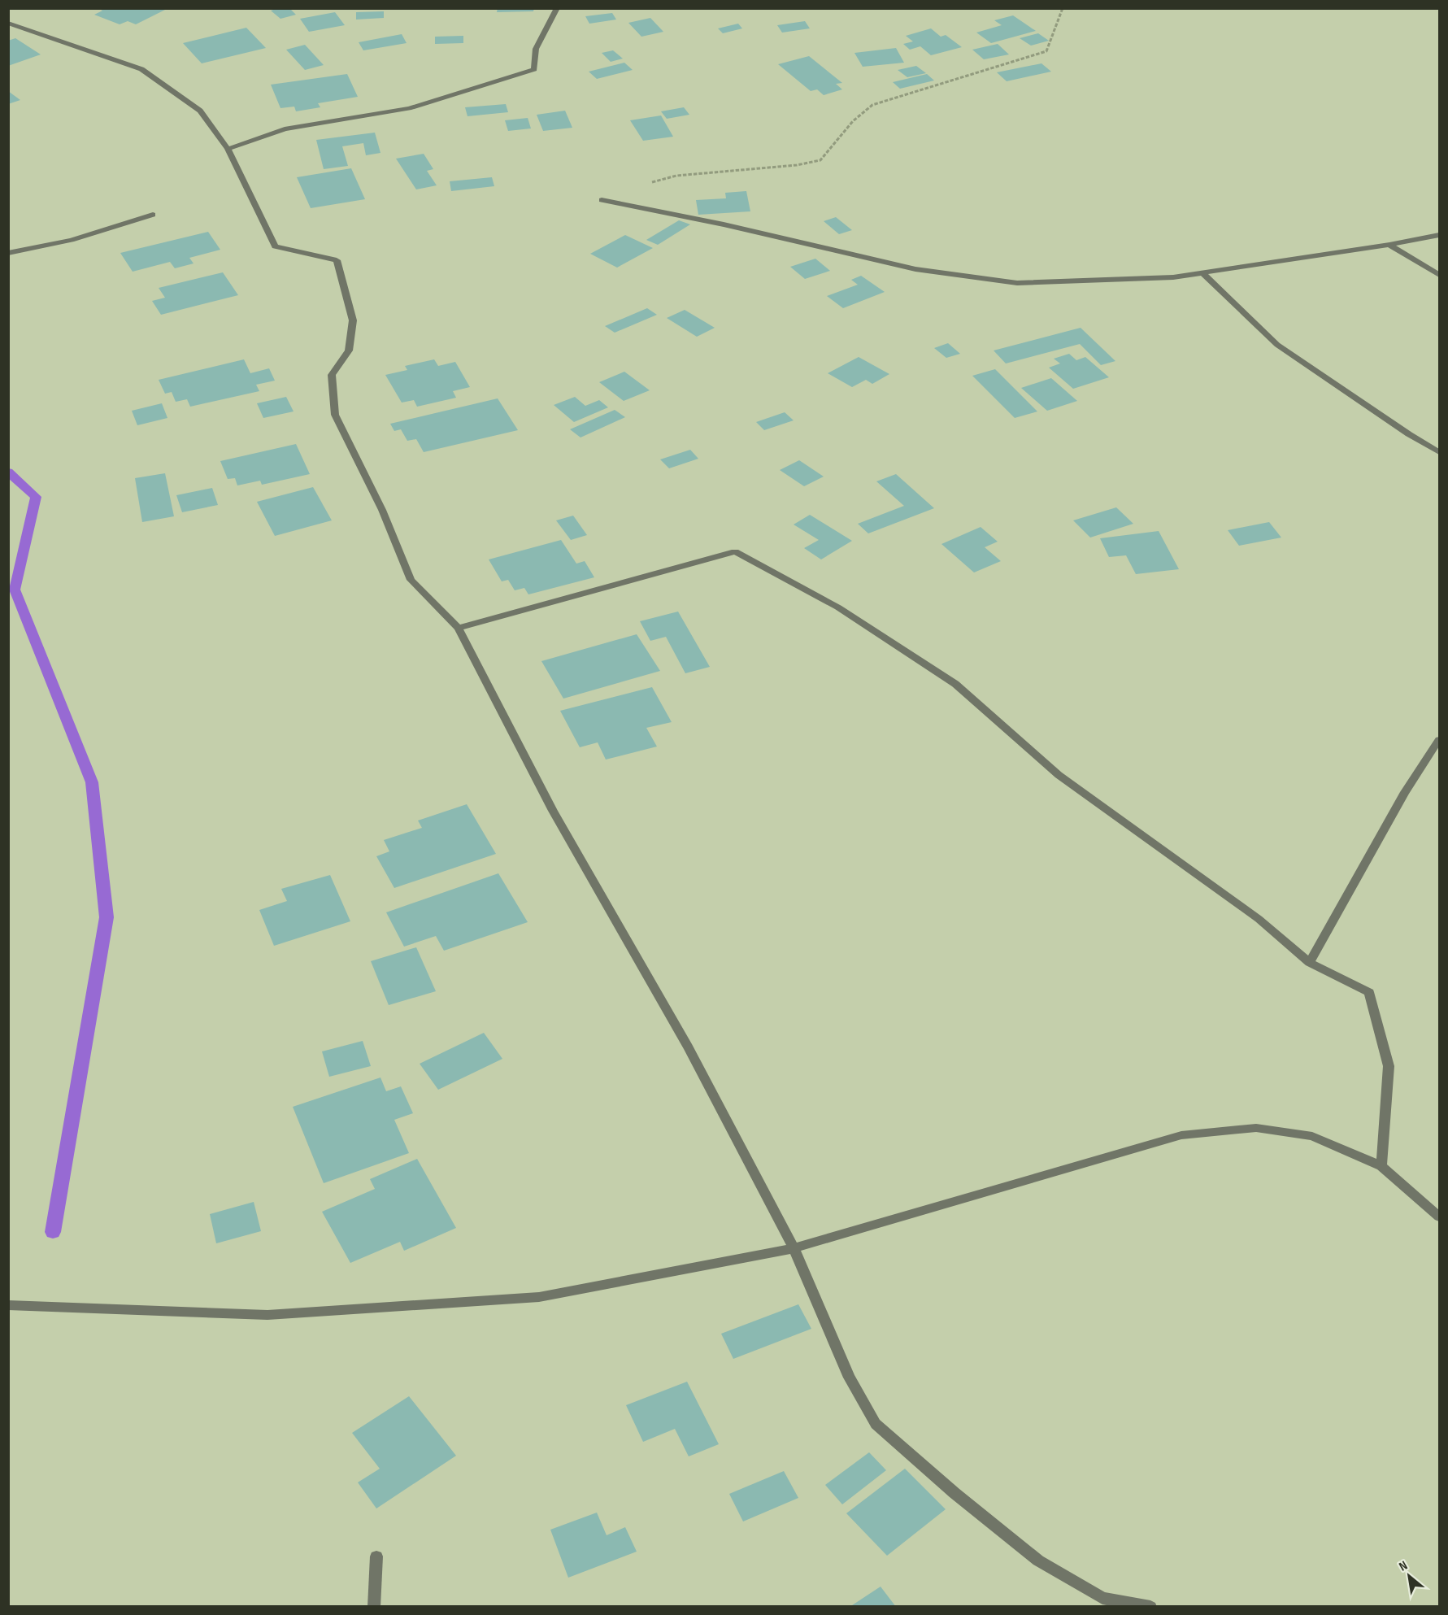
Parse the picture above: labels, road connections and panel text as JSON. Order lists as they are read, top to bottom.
{
  "north": "top left"
}
